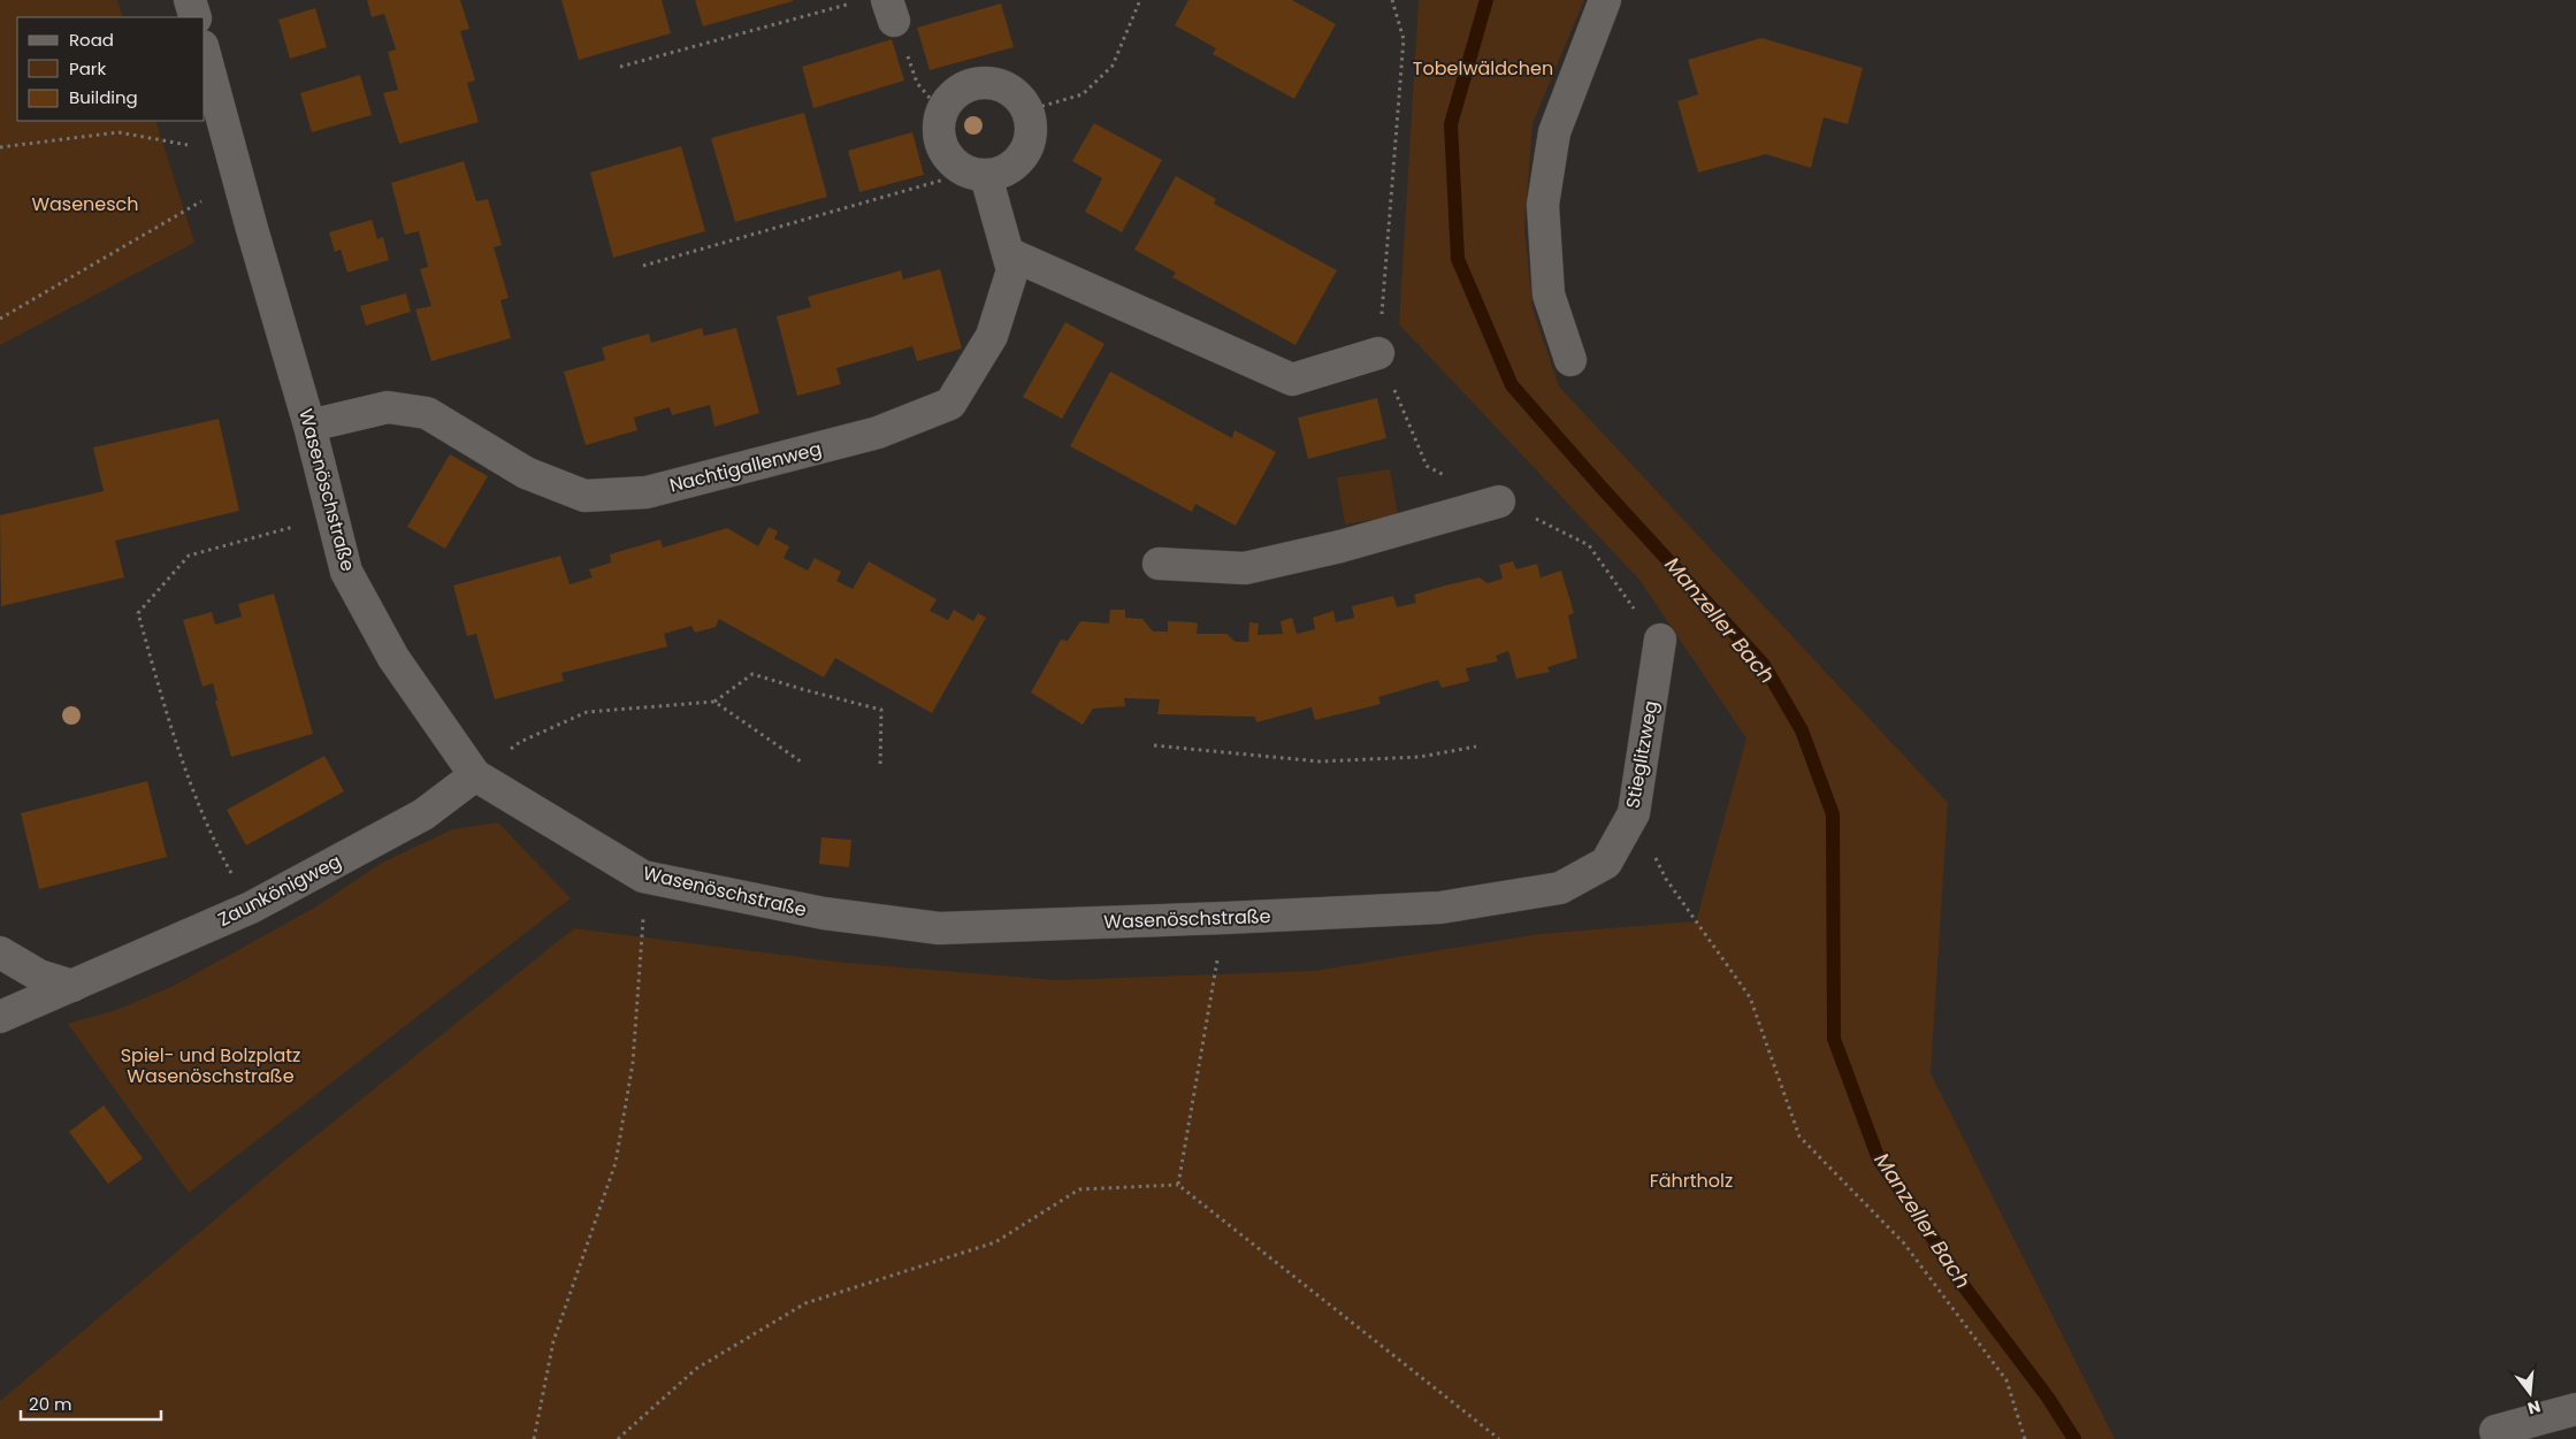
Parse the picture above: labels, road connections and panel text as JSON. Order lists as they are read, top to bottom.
{
  "streets": {
    "street": [
      "Nachtigallenweg",
      "Wasenöschstraße",
      "Stieglitzweg",
      "Zaunkönigweg"
    ]
  },
  "crossings": [
    ["Nachtigallenweg", "Wasenöschstraße"],
    ["Wasenöschstraße", "Stieglitzweg"],
    ["Wasenöschstraße", "Zaunkönigweg"]
  ],
  "water": ["Manzeller Bach"],
  "parks": [
    "Tobelwäldchen",
    "Wasenesch",
    "Spiel- und Bolzplatz Wasenöschstraße",
    "Fährtholz"
  ],
  "legend": ["Road", "Park", "Building"],
  "scale_bar": "20 m",
  "north": "bottom"
}
